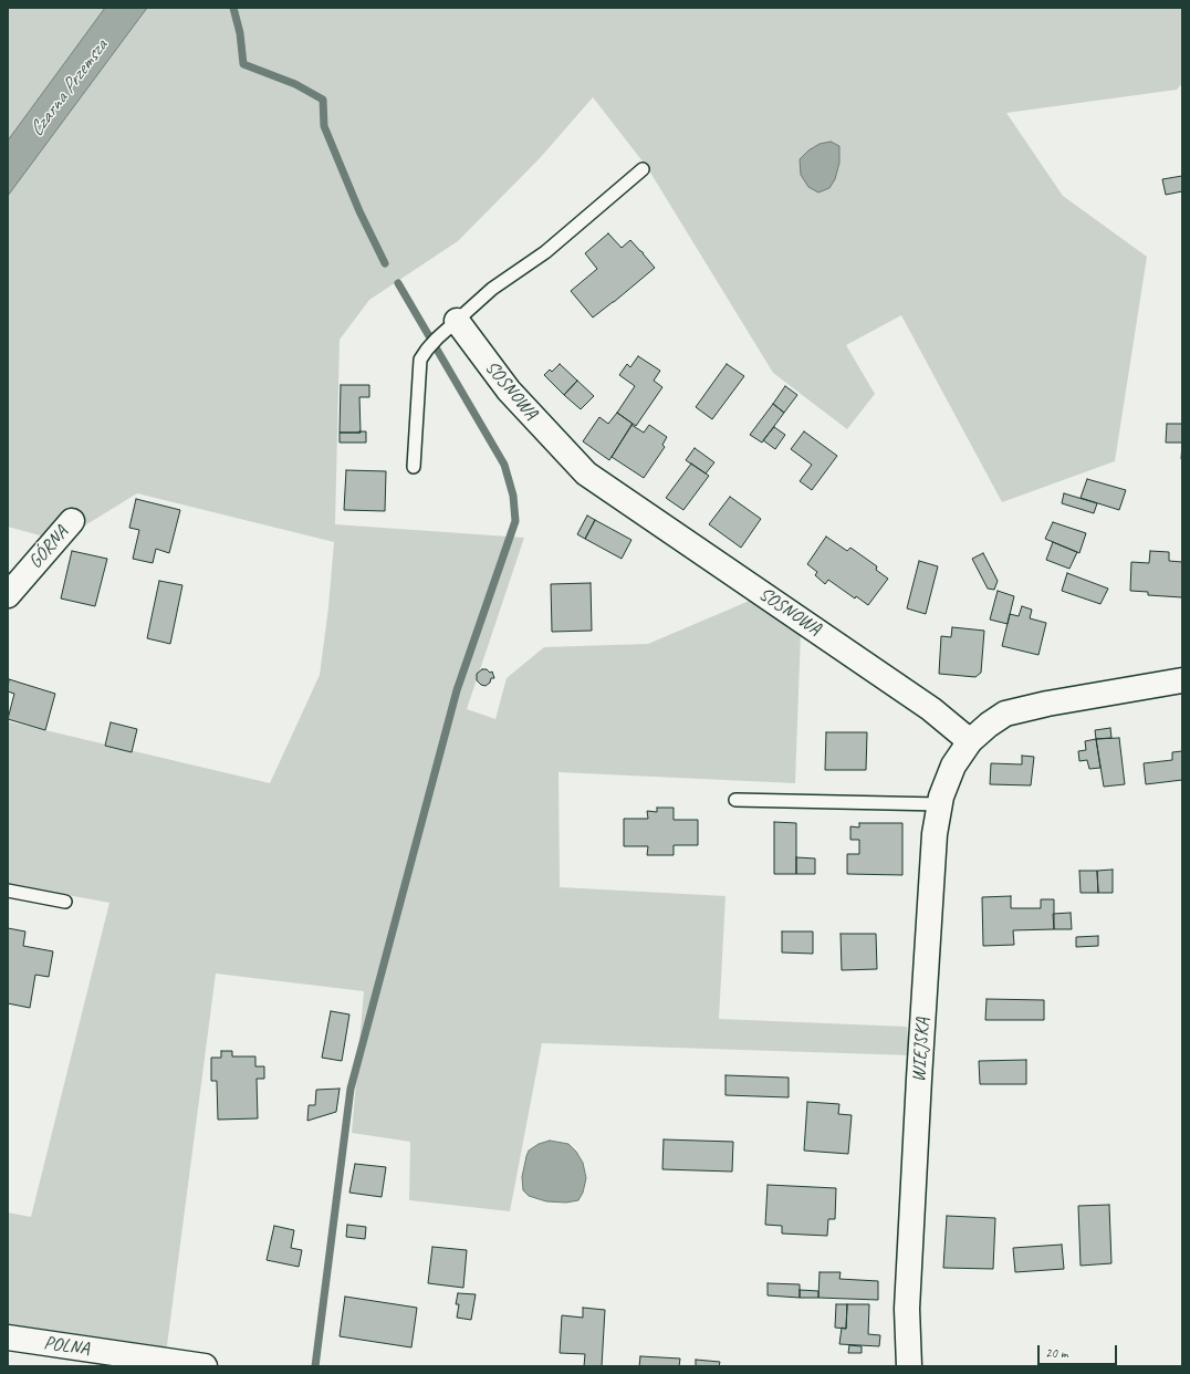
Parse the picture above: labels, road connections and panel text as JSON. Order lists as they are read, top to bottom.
{
  "streets": {
    "street": [
      "SOSNOWA",
      "GÓRNA",
      "WIEJSKA",
      "POLNA"
    ]
  },
  "crossings": [
    ["SOSNOWA", "WIEJSKA"]
  ],
  "water": ["Czarna Przemsza"],
  "scale_bar": "20 m"
}
